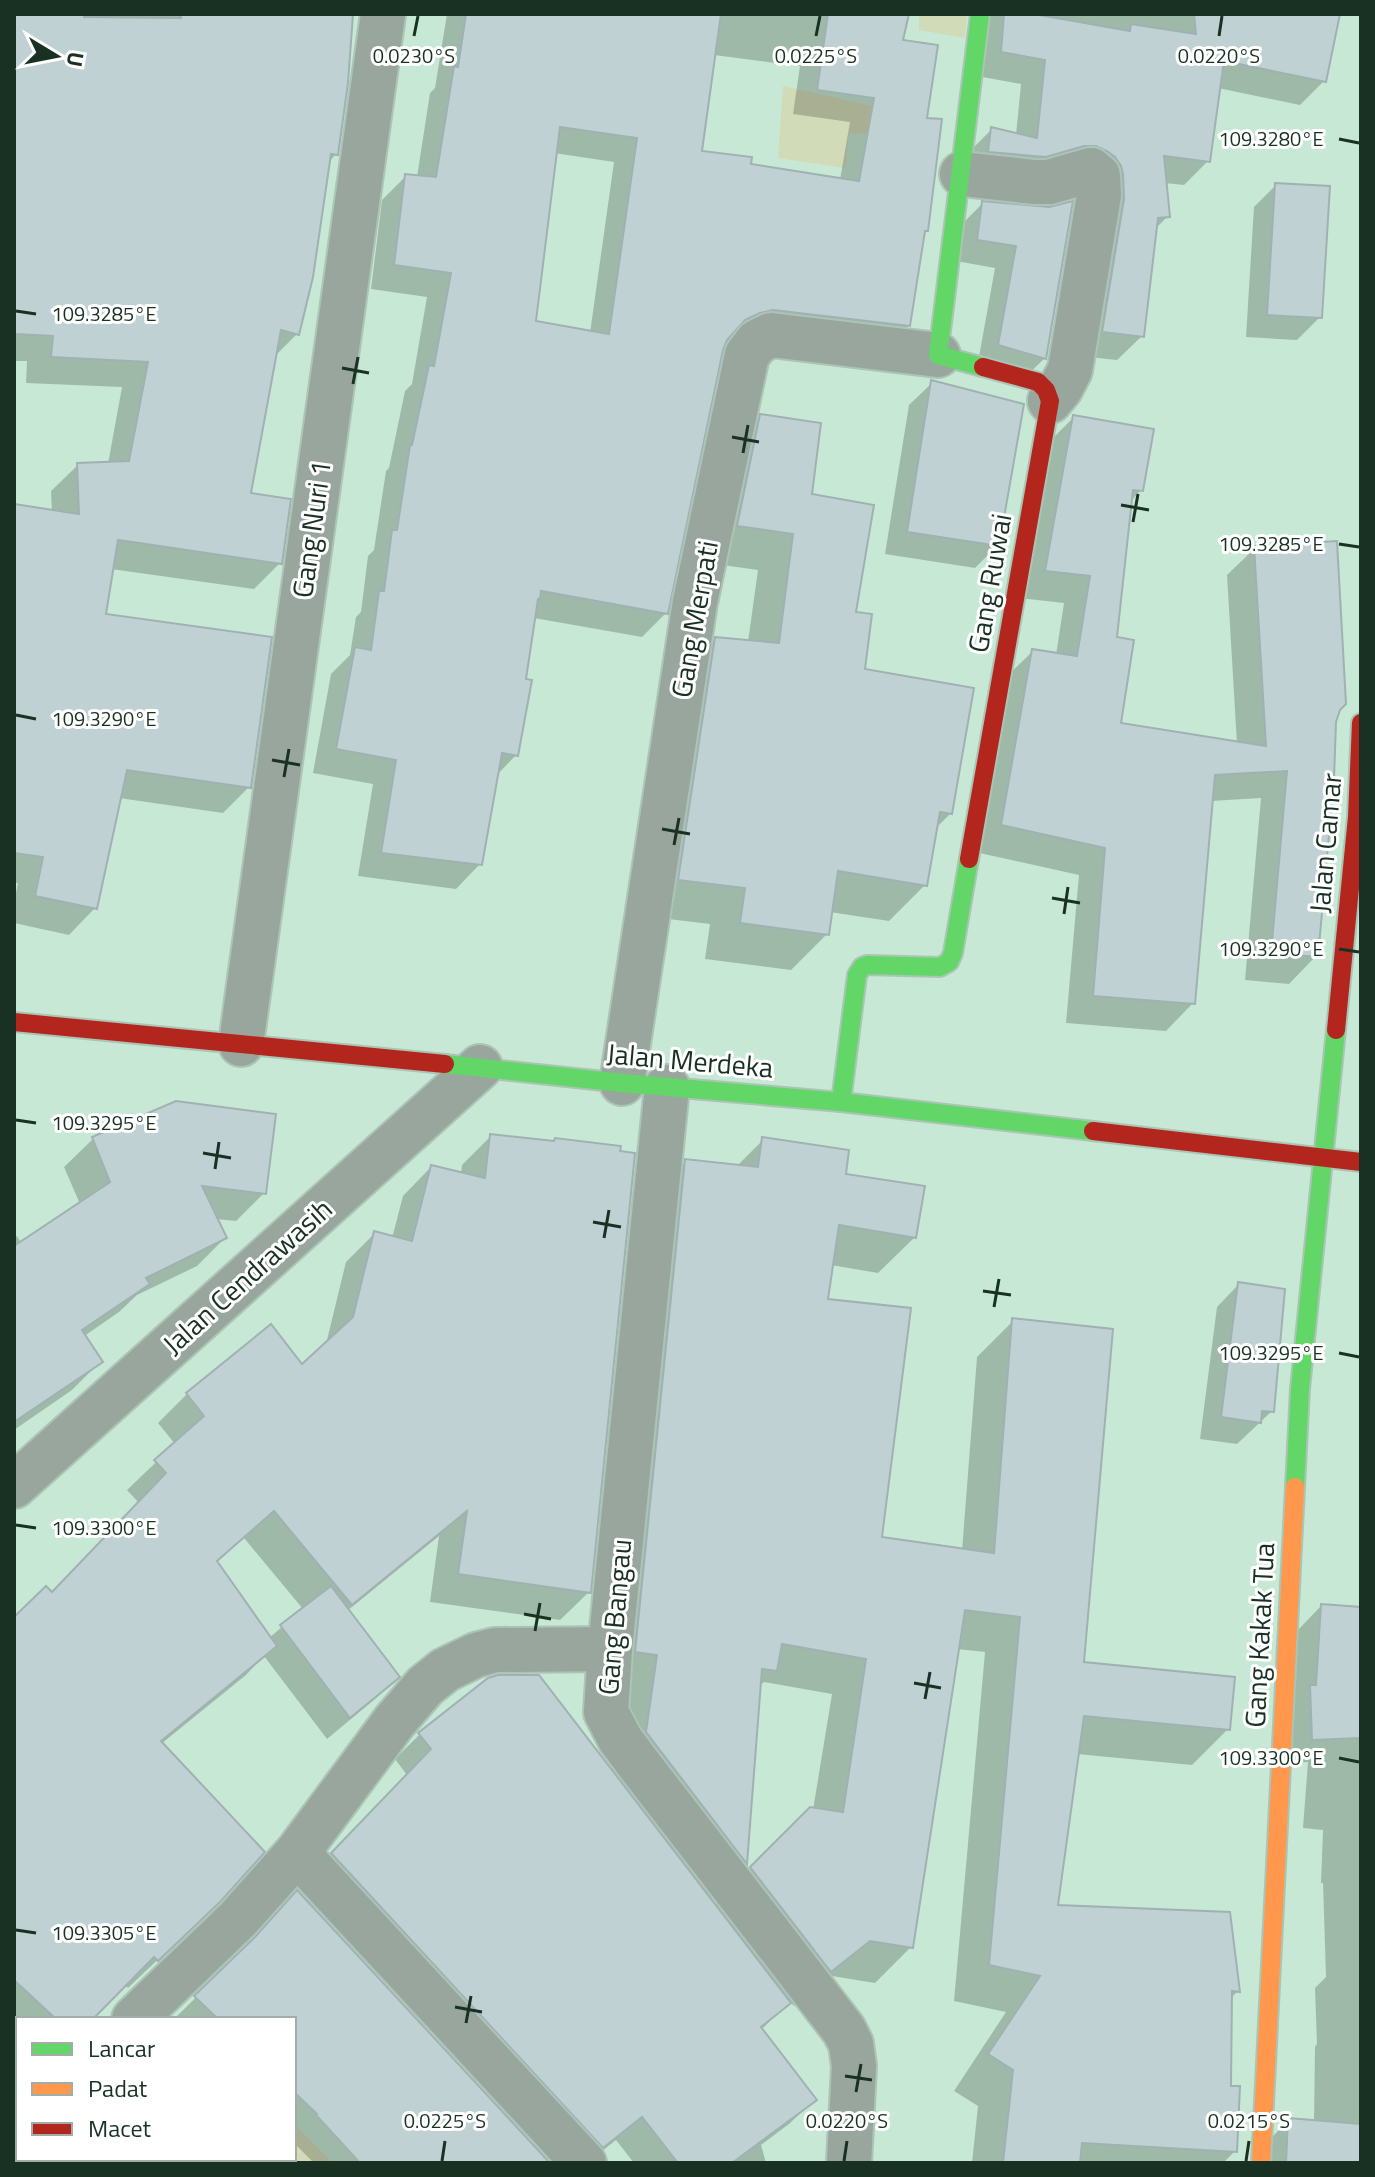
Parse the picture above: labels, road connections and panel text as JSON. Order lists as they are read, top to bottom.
{
  "streets": {
    "street": [
      "Gang Nuri 1",
      "Gang Ruwai",
      "Gang Merpati",
      "Jalan Camar",
      "Jalan Merdeka",
      "Jalan Cendrawasih",
      "Gang Bangau",
      "Gang Kakak Tua"
    ]
  },
  "crossings": [
    ["Gang Nuri 1", "Jalan Merdeka"],
    ["Gang Ruwai", "Jalan Merdeka"],
    ["Gang Merpati", "Jalan Merdeka"],
    ["Jalan Camar", "Jalan Merdeka"],
    ["Jalan Camar", "Gang Kakak Tua"],
    ["Jalan Merdeka", "Jalan Cendrawasih"],
    ["Jalan Merdeka", "Gang Bangau"],
    ["Jalan Merdeka", "Gang Kakak Tua"]
  ],
  "legend": ["Lancar", "Padat", "Macet"],
  "north": "right",
  "coordinates": [
    "0.0230°S",
    "0.0225°S",
    "0.0220°S",
    "109.3280°E",
    "109.3285°E",
    "109.3290°E",
    "109.3295°E",
    "109.3300°E",
    "109.3305°E",
    "0.0215°S"
  ]
}
